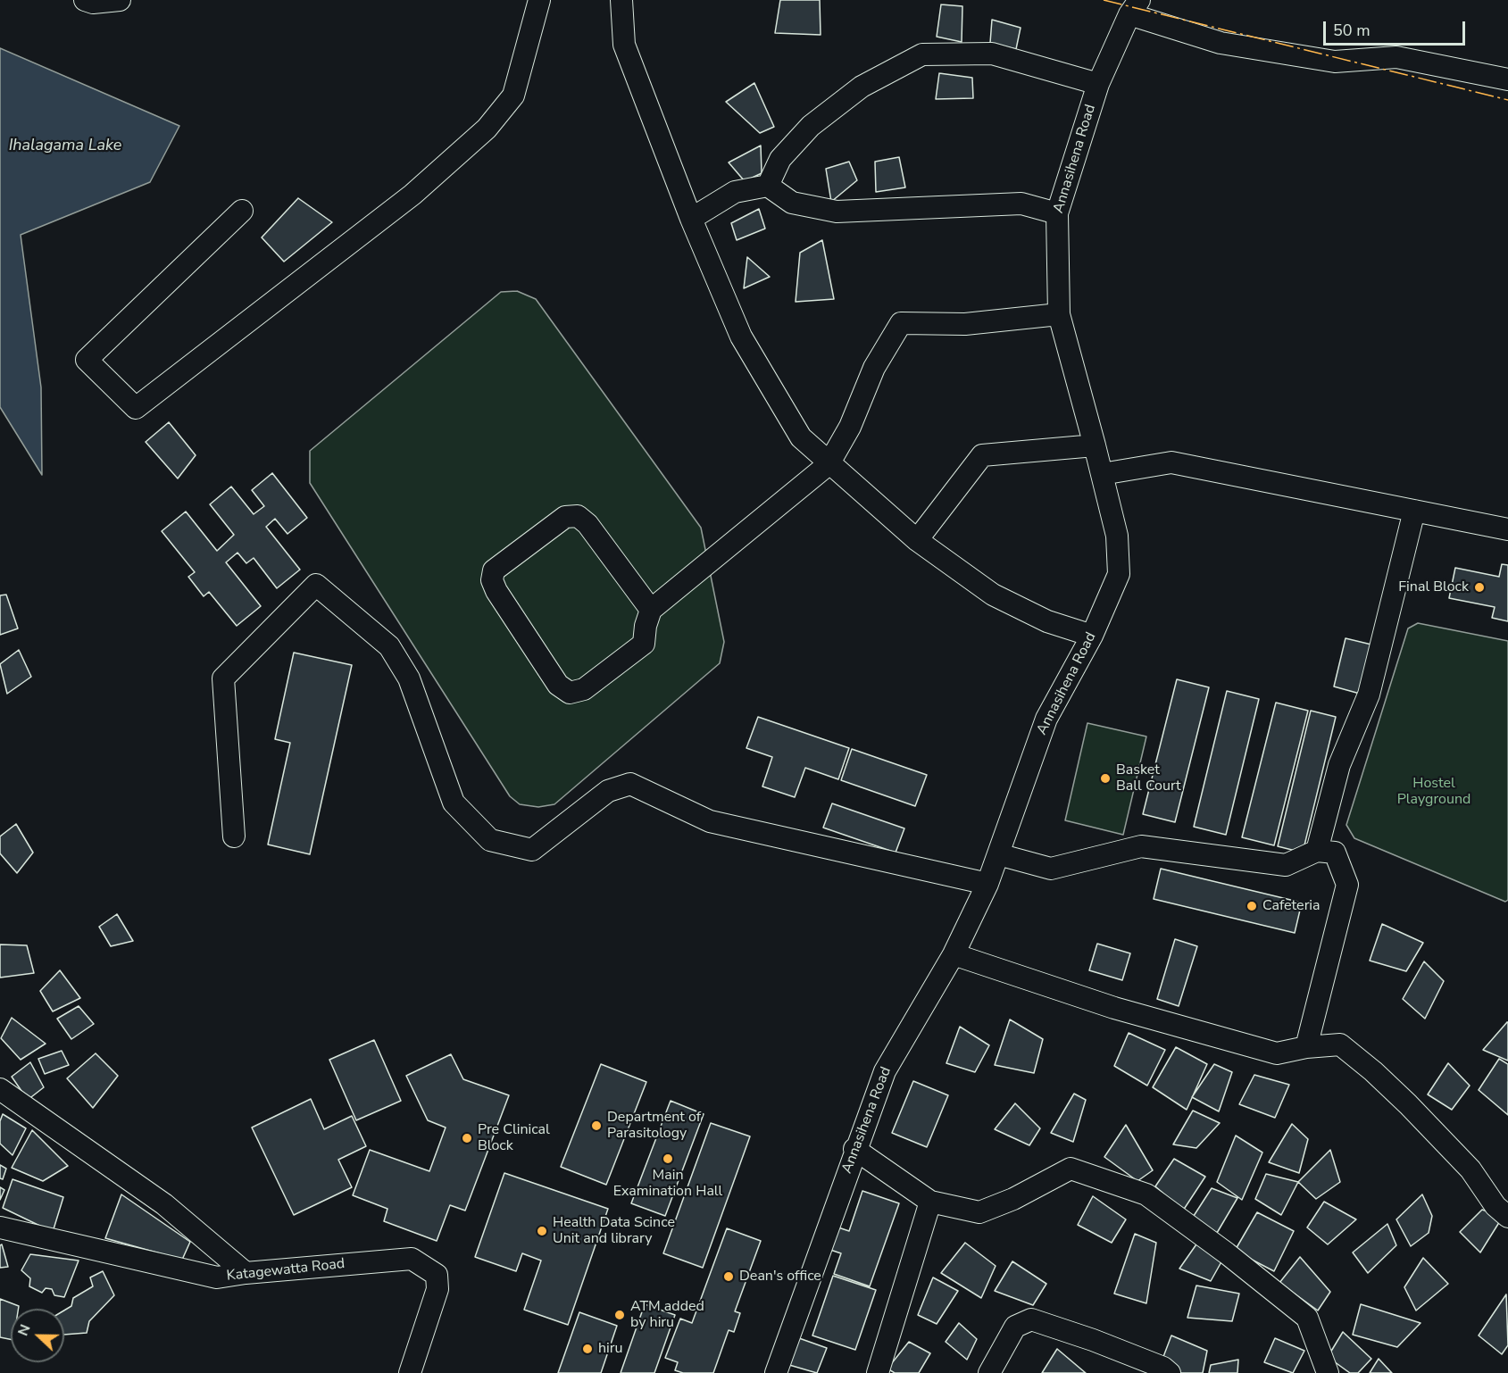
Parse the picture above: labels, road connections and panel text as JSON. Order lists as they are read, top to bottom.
{
  "streets": {
    "street": ["Annasihena Road", "Katagewatta Road"]
  },
  "water": ["Ihalagama Lake"],
  "parks": ["Hostel Playground"],
  "places": [
    "Final Block",
    "Basket Ball Court",
    "Cafeteria",
    "Department of Parasitology",
    "Pre Clinical Block",
    "Main Examination Hall",
    "Health Data Scince Unit and library",
    "Dean's office",
    "ATM added by hiru",
    "hiru"
  ],
  "scale_bar": "50 m",
  "north": "left"
}
